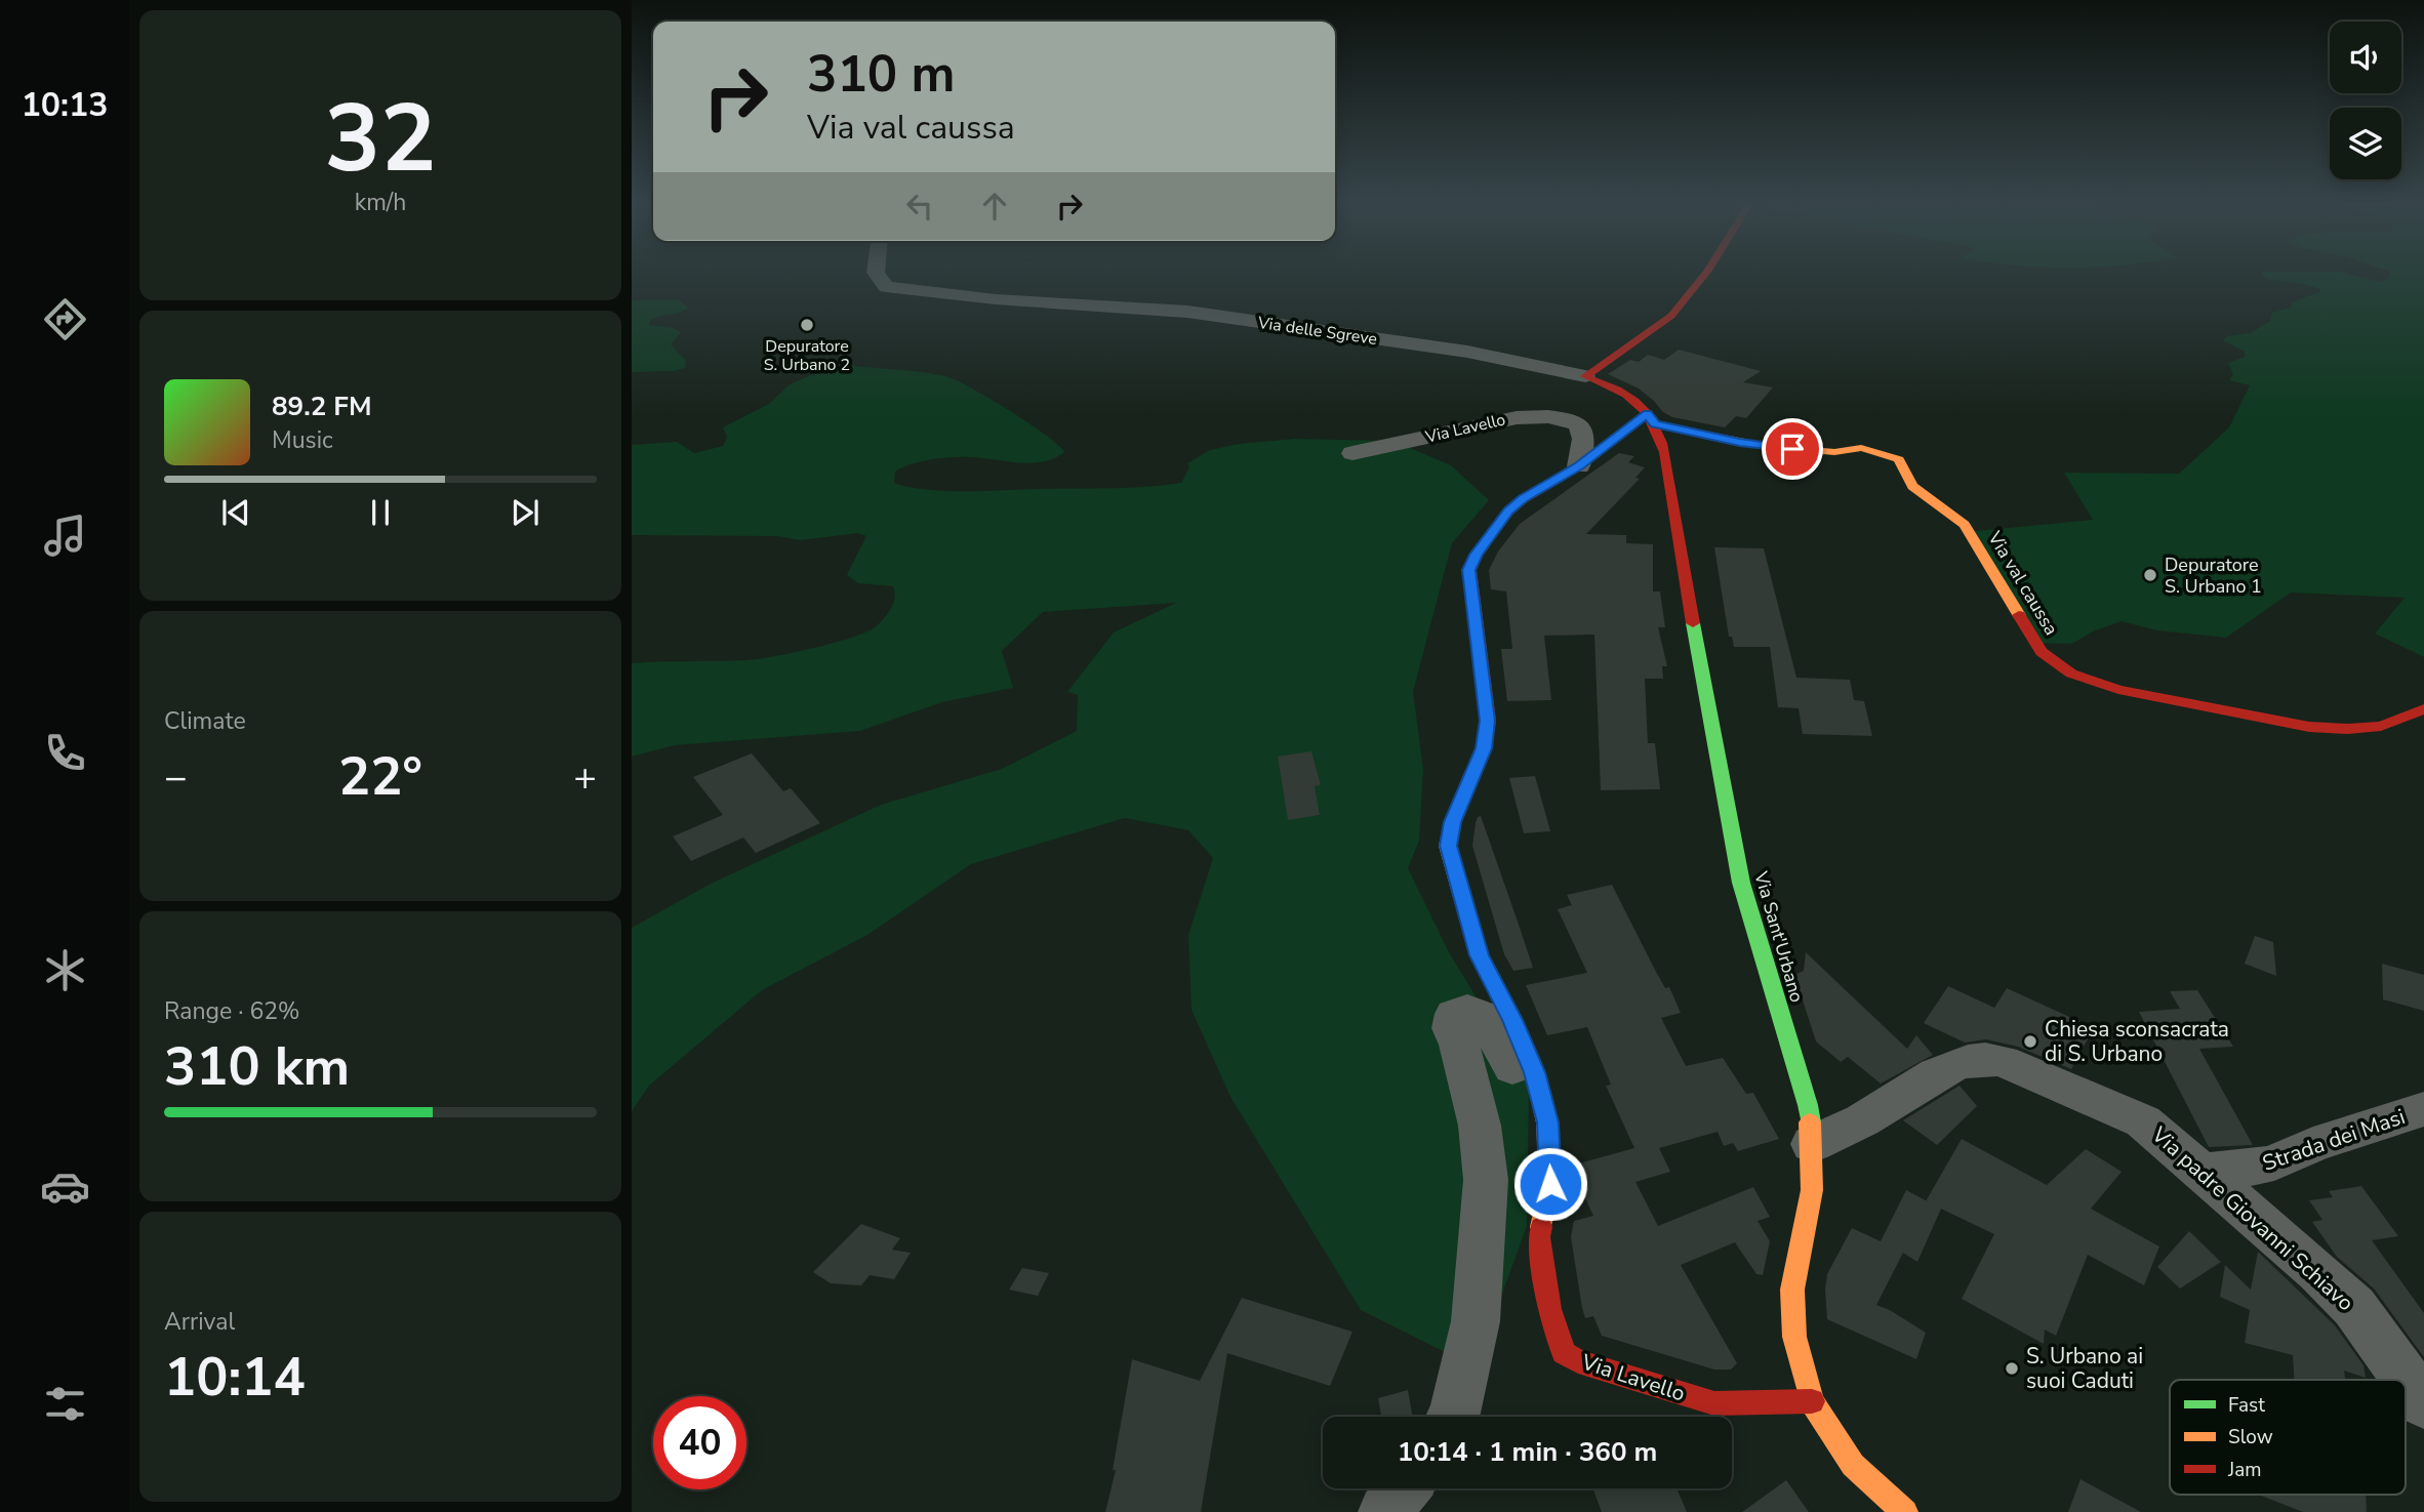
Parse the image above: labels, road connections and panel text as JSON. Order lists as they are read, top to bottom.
{
  "streets": {
    "street": [
      "Via delle Sgreve",
      "Via Lavello",
      "Via val caussa",
      "Via Sant'Urbano",
      "Strada dei Masi",
      "Via padre Giovanni Schiavo"
    ]
  },
  "crossings": [
    ["Via Lavello", "Via val caussa"],
    ["Via Lavello", "Via Sant'Urbano"],
    ["Via val caussa", "Via Sant'Urbano"],
    ["Via Sant'Urbano", "Via padre Giovanni Schiavo"],
    ["Strada dei Masi", "Via padre Giovanni Schiavo"]
  ],
  "places": [
    "Depuratore S. Urbano 2",
    "Depuratore S. Urbano 1",
    "Chiesa sconsacrata di S. Urbano",
    "S. Urbano ai suoi Caduti"
  ],
  "legend": ["Fast", "Slow", "Jam"],
  "page": {
    "tabs": "10:13",
    "tile": [
      ["32", "km/h"],
      "Climate",
      ["Range · 62%", "310 km"],
      ["Arrival", "10:14"]
    ],
    "turn": ["310 m", "Via val caussa"],
    "song": ["89.2 FM", "Music"],
    "heat": ["−", "22°", "+"],
    "limit": "40",
    "trip": "10:14 · 1 min · 360 m"
  }
}
